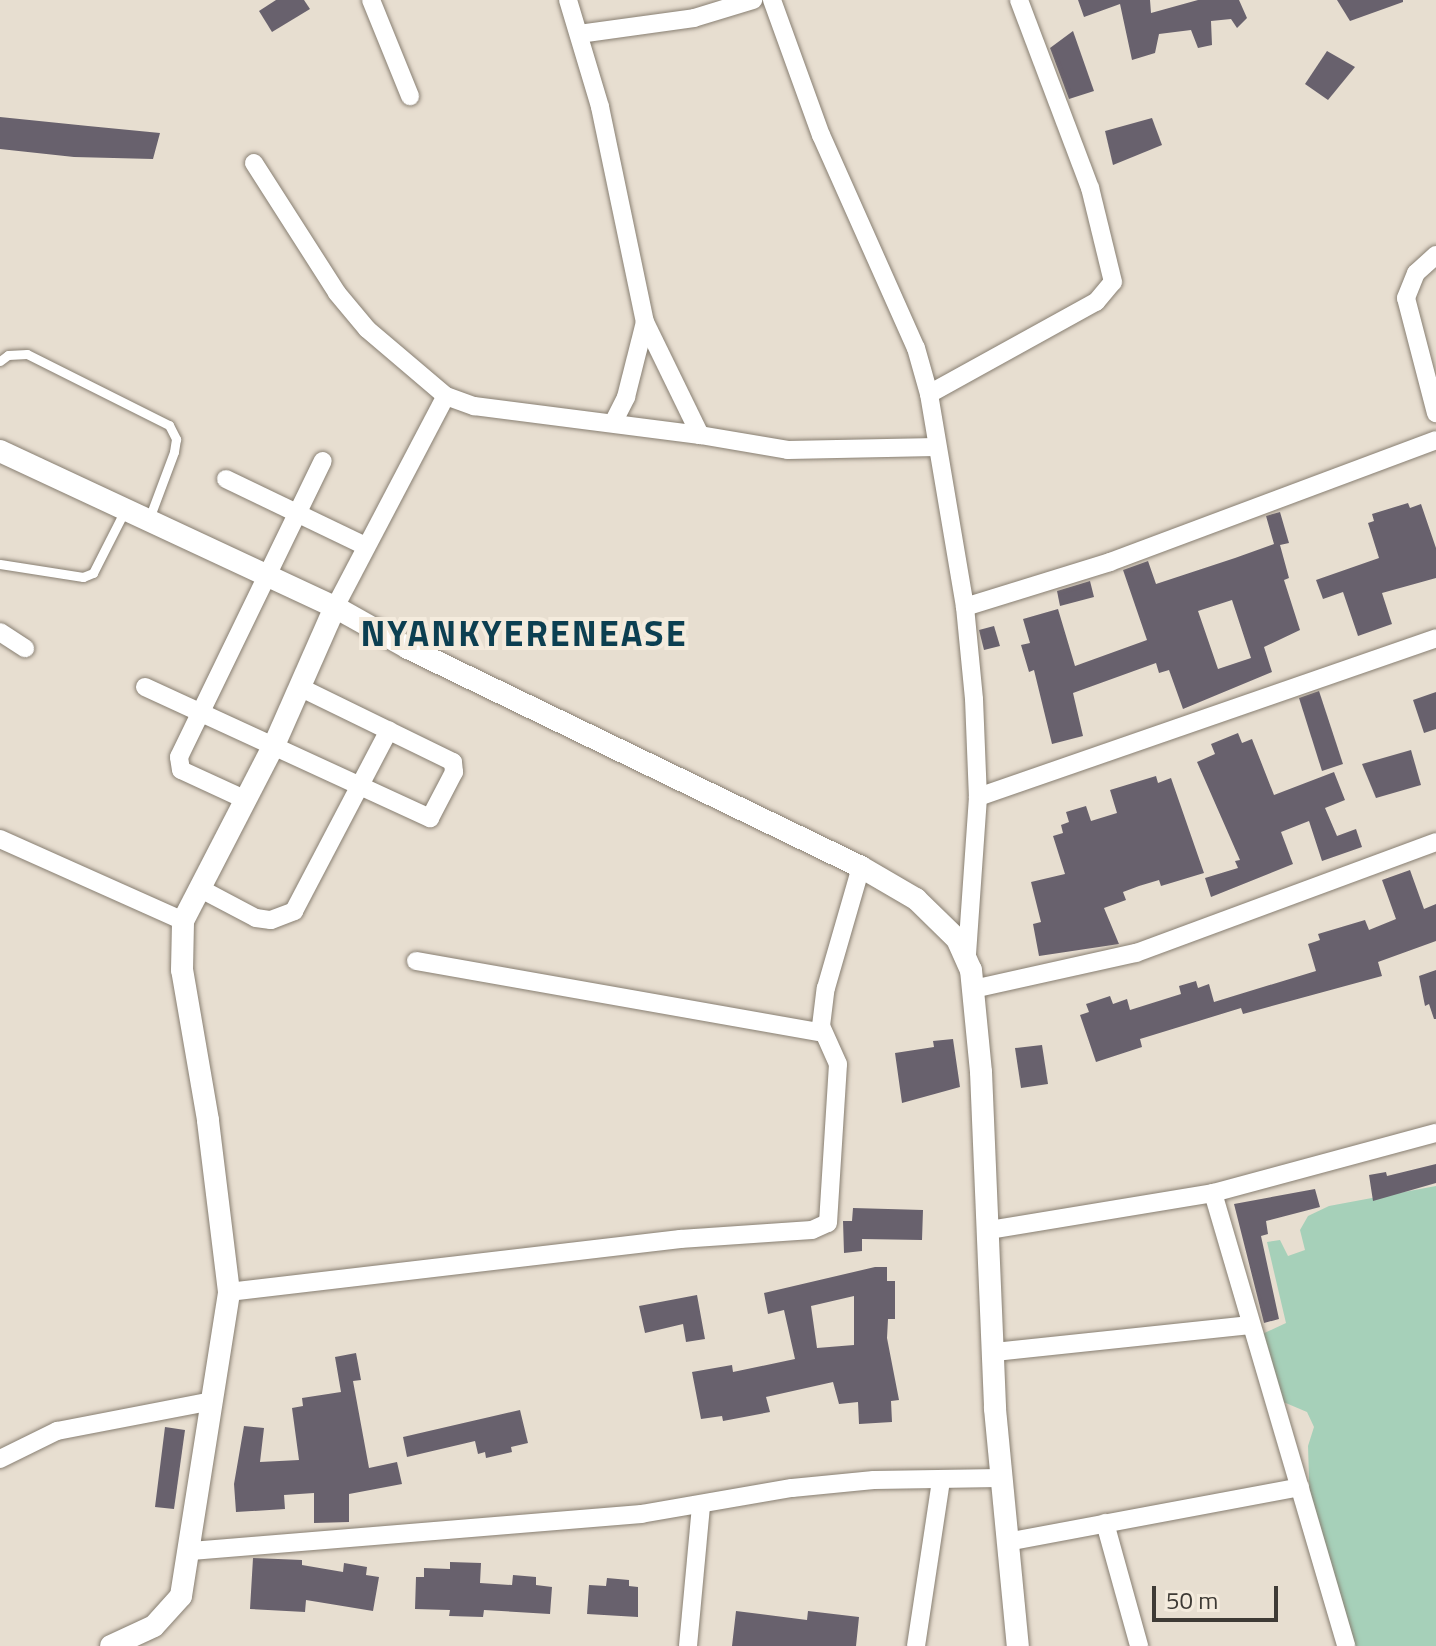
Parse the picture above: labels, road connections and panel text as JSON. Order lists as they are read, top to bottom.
{
  "districts": ["NYANKYERENEASE"],
  "scale_bar": "50 m"
}
